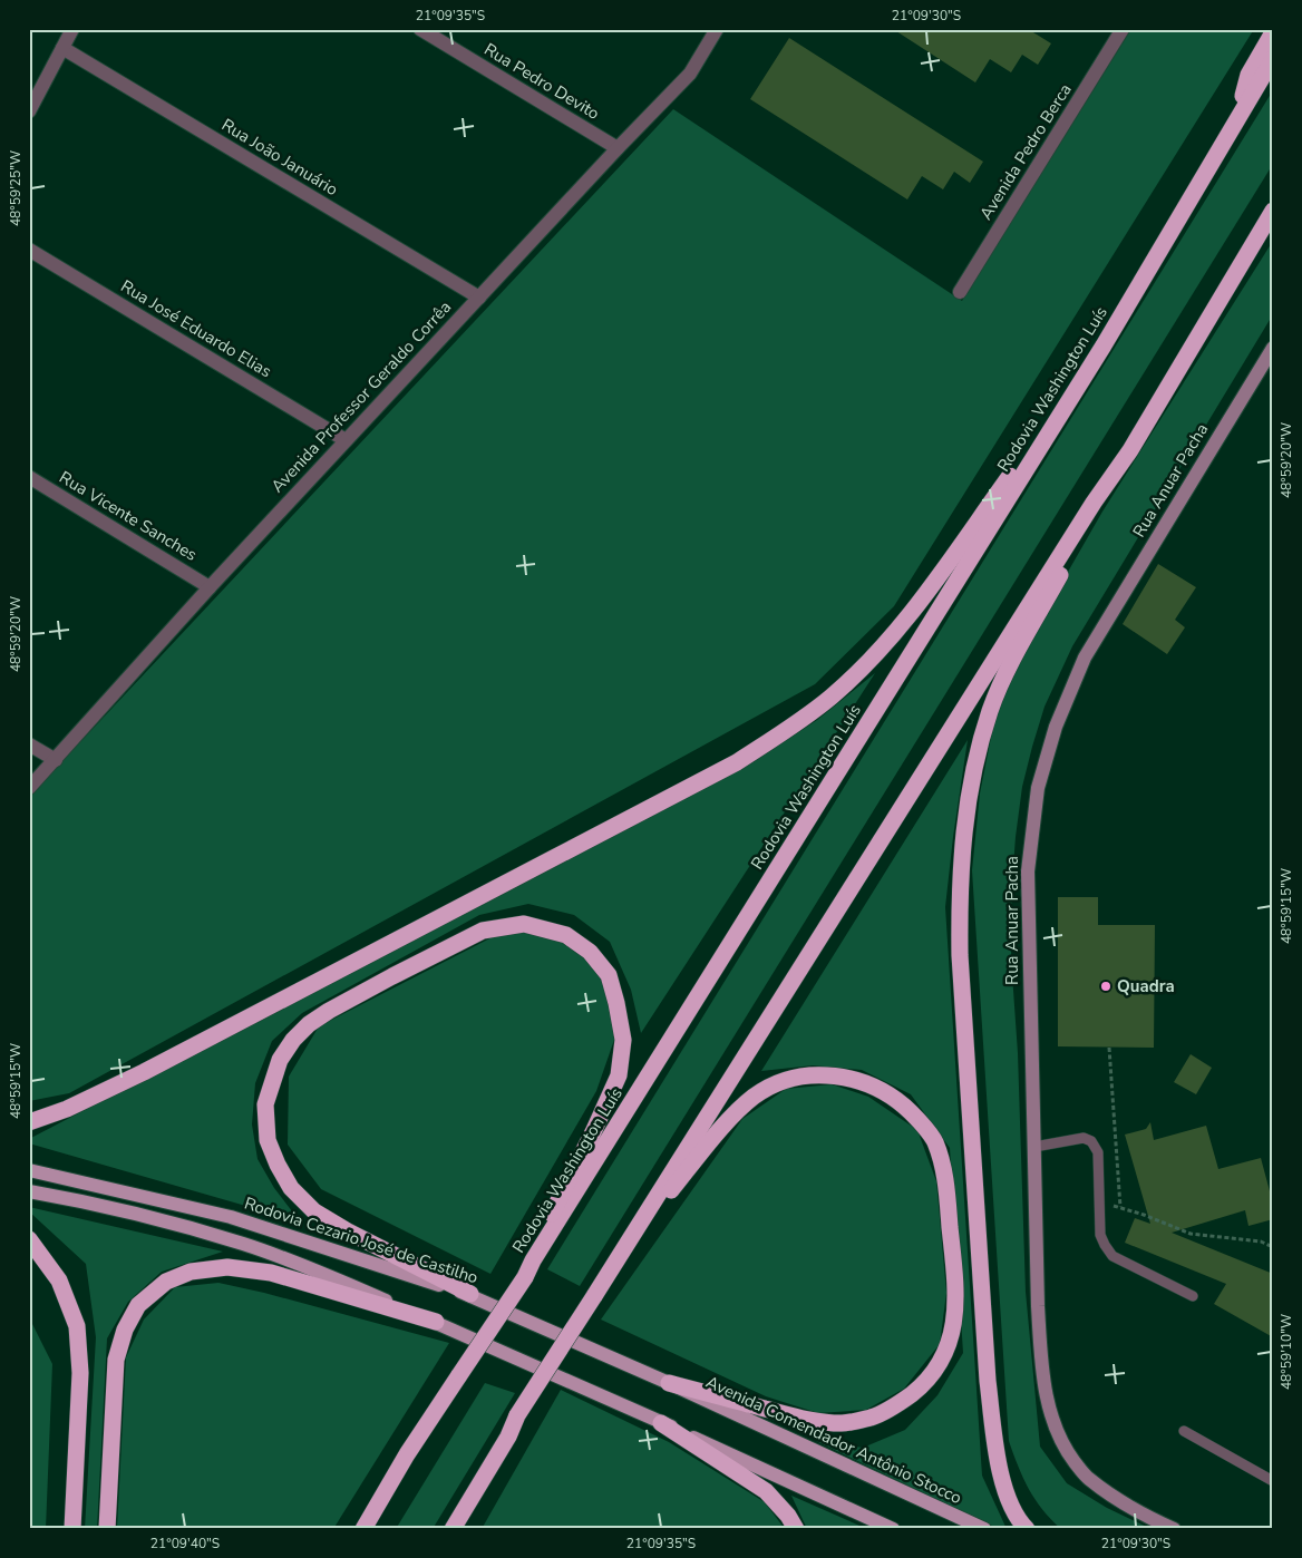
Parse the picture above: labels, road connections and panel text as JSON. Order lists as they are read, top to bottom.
{
  "streets": {
    "highway": ["Rodovia Washington Luís"],
    "main road": ["Rodovia Cezario José de Castilho", "Avenida Comendador Antônio Stocco"],
    "street": [
      "Rua Pedro Devito",
      "Avenida Pedro Berca",
      "Rua João Januário",
      "Rua José Eduardo Elias",
      "Avenida Professor Geraldo Corrêa",
      "Rua Anuar Pacha",
      "Rua Vicente Sanches"
    ]
  },
  "crossings": [
    ["Rua Pedro Devito", "Avenida Professor Geraldo Corrêa"],
    ["Rua João Januário", "Avenida Professor Geraldo Corrêa"],
    ["Rua José Eduardo Elias", "Avenida Professor Geraldo Corrêa"],
    ["Avenida Professor Geraldo Corrêa", "Rua Vicente Sanches"],
    ["Rodovia Cezario José de Castilho", "Avenida Comendador Antônio Stocco"]
  ],
  "places": ["Quadra"],
  "coordinates": [
    "21°09'35\"S",
    "21°09'30\"S",
    "48°59'25\"W",
    "48°59'20\"W",
    "48°59'15\"W",
    "48°59'10\"W",
    "21°09'40\"S"
  ]
}
